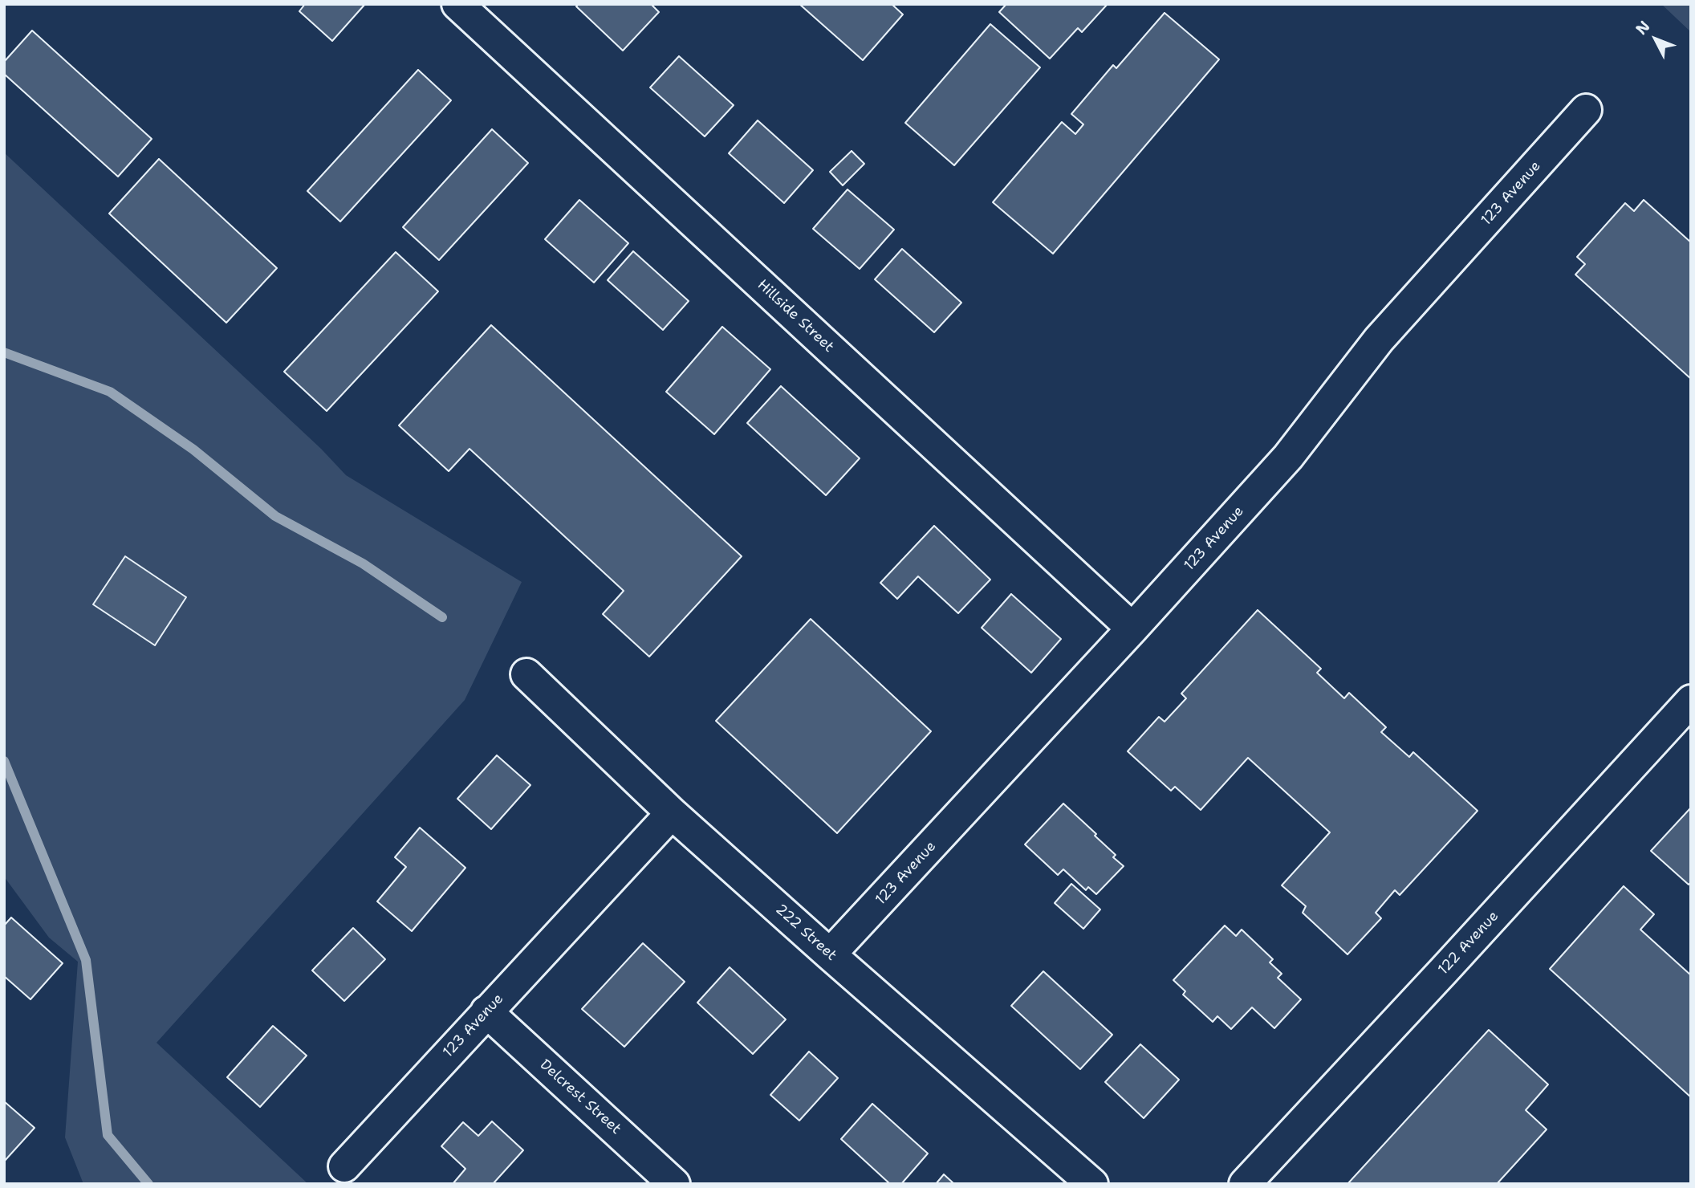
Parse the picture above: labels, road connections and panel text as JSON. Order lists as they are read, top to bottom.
{
  "streets": {
    "street": [
      "123 Avenue",
      "Hillside Street",
      "222 Street",
      "122 Avenue",
      "Delcrest Street"
    ]
  },
  "crossings": [
    ["123 Avenue", "Hillside Street"],
    ["123 Avenue", "222 Street"],
    ["123 Avenue", "Delcrest Street"]
  ],
  "north": "top left"
}
